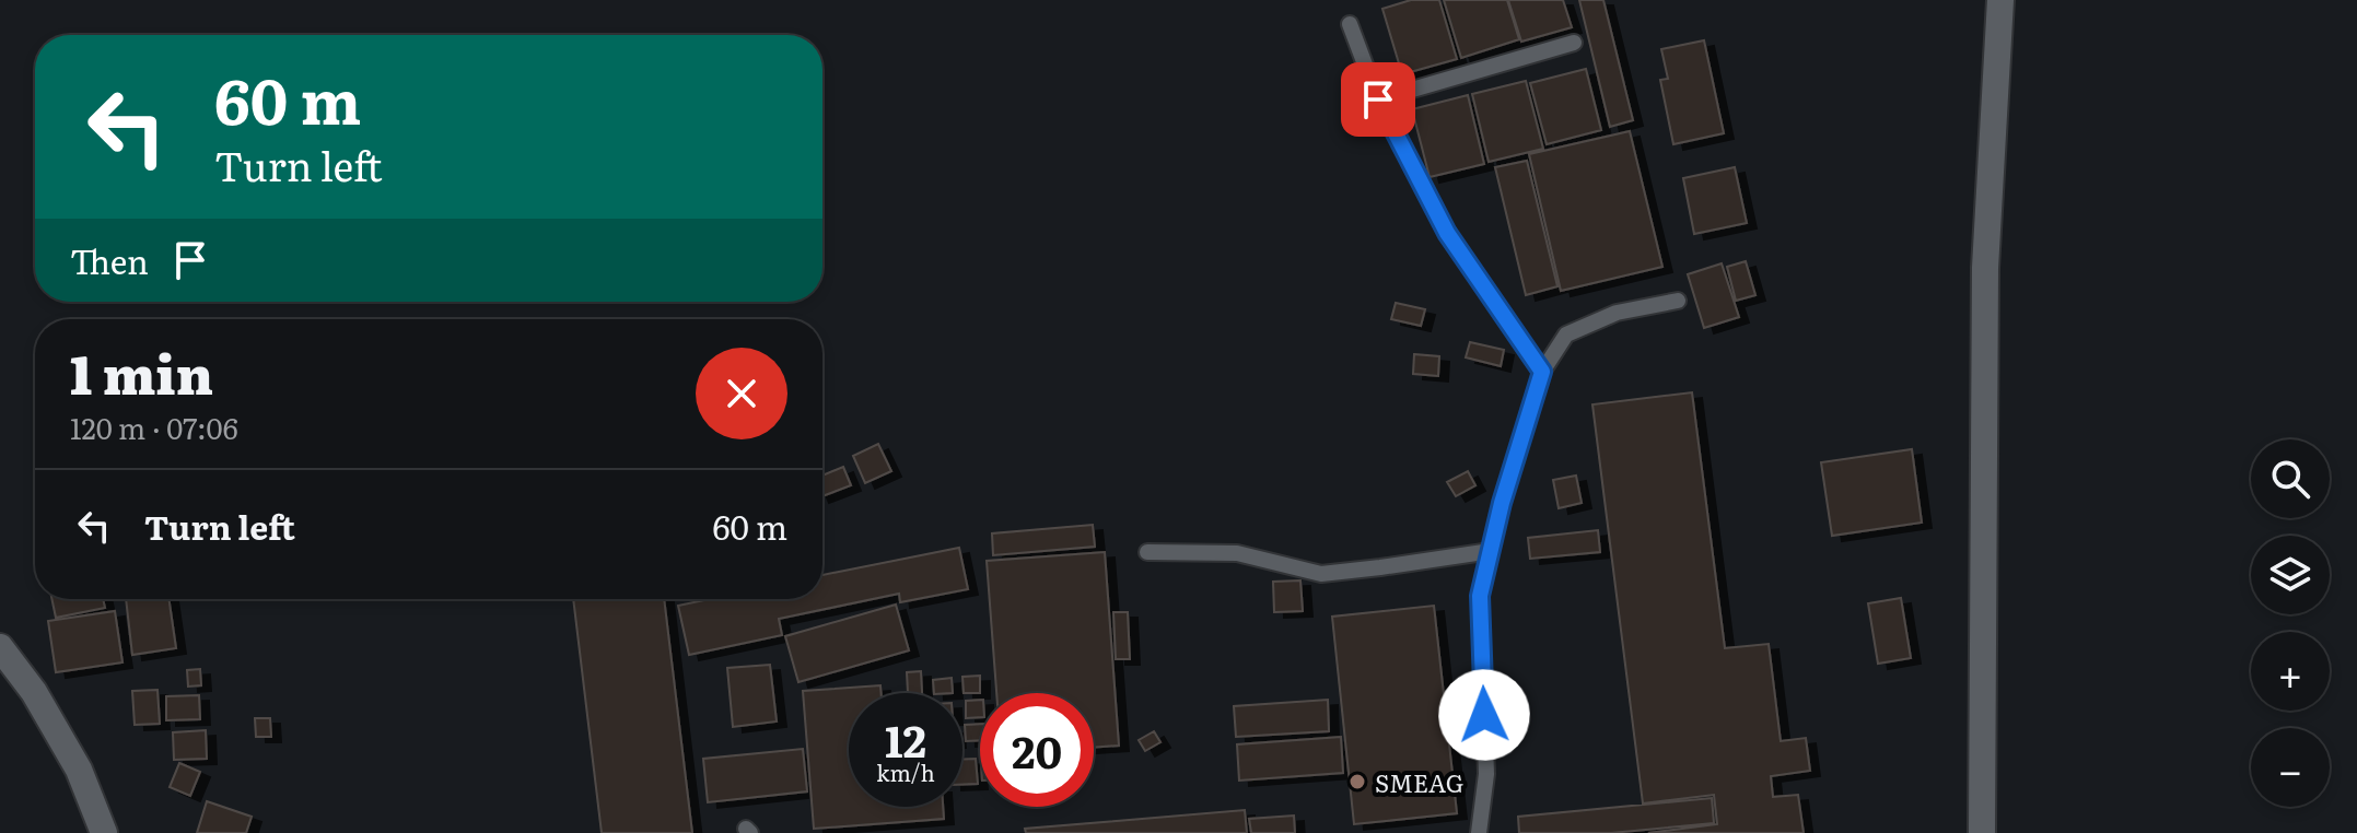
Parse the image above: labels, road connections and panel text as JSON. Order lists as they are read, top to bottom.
{
  "places": ["SMEAG"],
  "page": {
    "turn": ["60 m", "Turn left"],
    "then": "Then",
    "heading": ["1 min", "120 m · 07:06"],
    "map_buttons": ["+", "−"],
    "list": [
      {
        "name": "Turn left",
        "value": "60 m"
      }
    ],
    "speed": "12 km/h",
    "limit": "20"
  }
}
